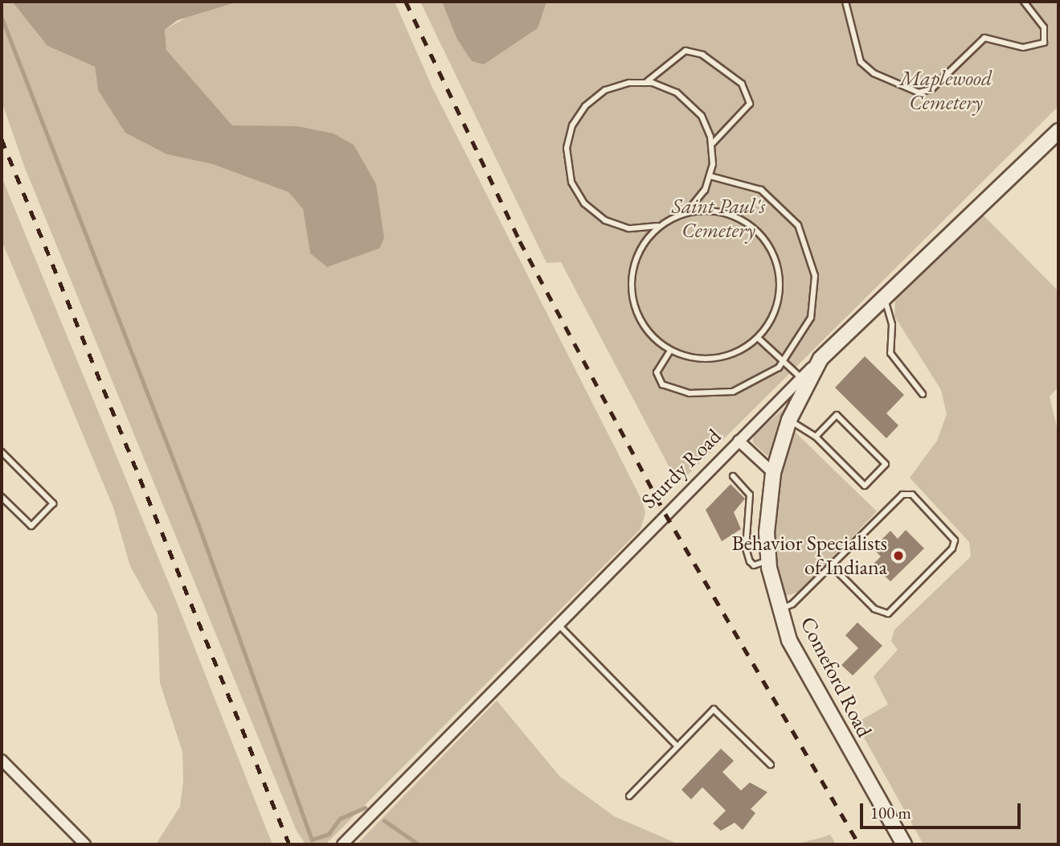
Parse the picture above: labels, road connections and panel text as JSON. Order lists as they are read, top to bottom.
{
  "streets": {
    "street": ["Sturdy Road", "Comeford Road"]
  },
  "crossings": [
    ["Sturdy Road", "Comeford Road"]
  ],
  "parks": ["Maplewood Cemetery", "Saint Paul's Cemetery"],
  "places": ["Behavior Specialists of Indiana"],
  "scale_bar": "100 m"
}
